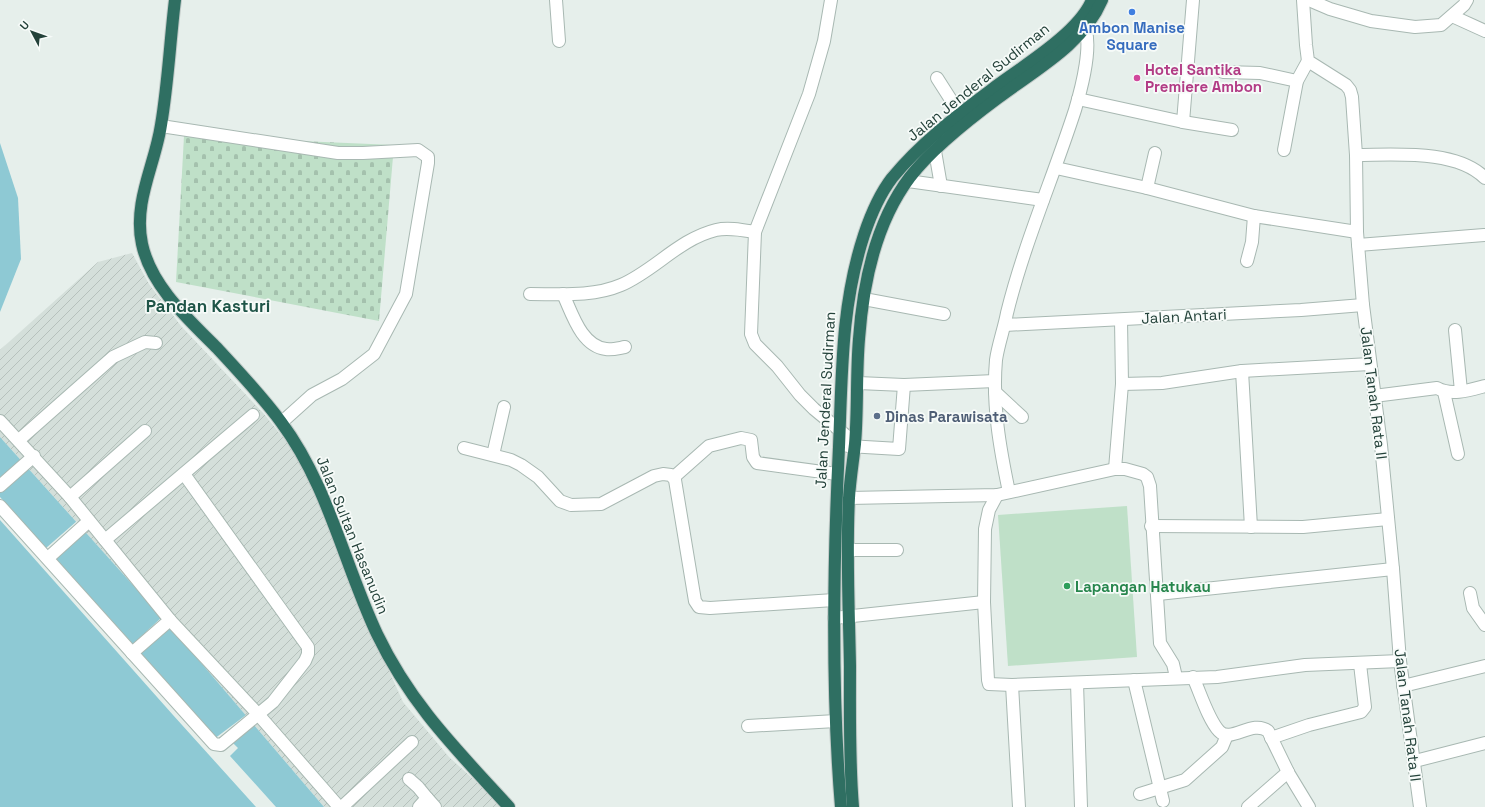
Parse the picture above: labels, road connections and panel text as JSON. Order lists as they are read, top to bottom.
{
  "streets": {
    "highway": ["Jalan Jenderal Sudirman", "Jalan Sultan Hasanudin"],
    "street": ["Jalan Antari", "Jalan Tanah Rata II"]
  },
  "crossings": [
    ["Jalan Antari", "Jalan Tanah Rata II"]
  ],
  "districts": ["Pandan Kasturi"],
  "places": [
    "Ambon Manise Square",
    "Hotel Santika Premiere Ambon",
    "Dinas Parawisata",
    "Lapangan Hatukau"
  ],
  "north": "top left"
}
